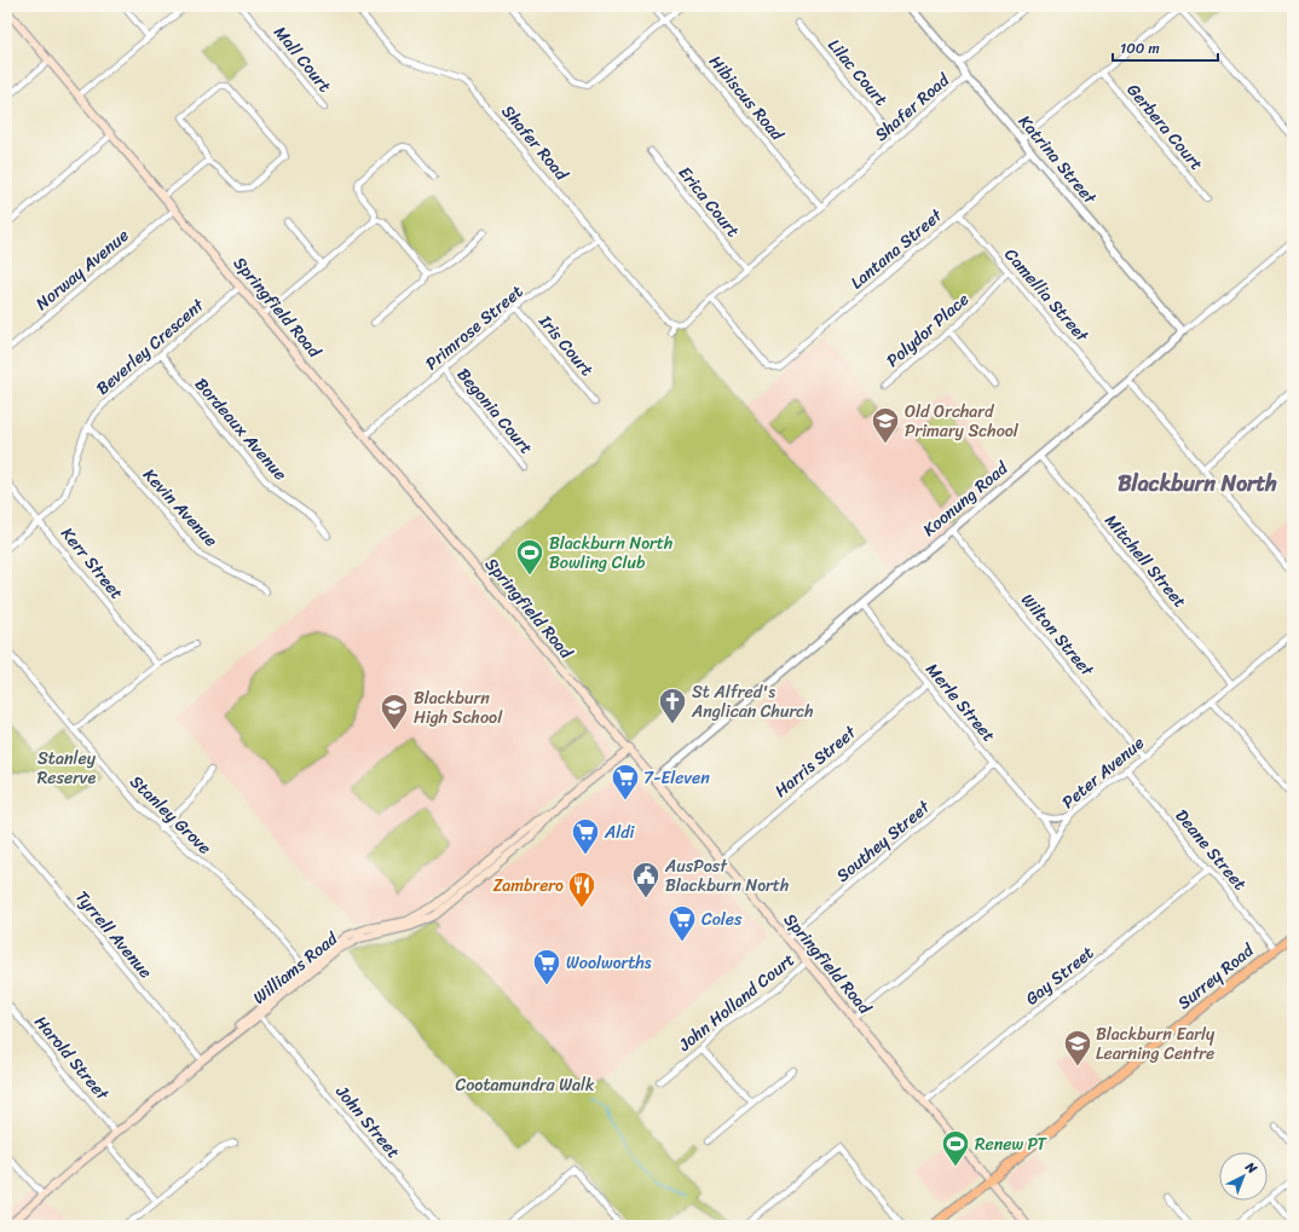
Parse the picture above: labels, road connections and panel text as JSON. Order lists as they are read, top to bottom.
{
  "streets": {
    "main road": ["Springfield Road", "Williams Road", "Surrey Road"],
    "street": [
      "Mall Court",
      "Lilac Court",
      "Hibiscus Road",
      "Shafer Road",
      "Gerbera Court",
      "Katrina Street",
      "Erica Court",
      "Lantana Street",
      "Norway Avenue",
      "Camellia Street",
      "Primrose Street",
      "Polydor Place",
      "Iris Court",
      "Beverley Crescent",
      "Begonia Court",
      "Bordeaux Avenue",
      "Koonung Road",
      "Kevin Avenue",
      "Mitchell Street",
      "Kerr Street",
      "Wilton Street",
      "Merle Street",
      "Harris Street",
      "Peter Avenue",
      "Stanley Grove",
      "Southey Street",
      "Deane Street",
      "Tyrrell Avenue",
      "Gay Street",
      "John Holland Court",
      "Harold Street",
      "John Street"
    ]
  },
  "crossings": [
    ["Lilac Court", "Shafer Road"],
    ["Hibiscus Road", "Shafer Road"],
    ["Shafer Road", "Katrina Street"],
    ["Shafer Road", "Erica Court"],
    ["Shafer Road", "Lantana Street"],
    ["Shafer Road", "Primrose Street"],
    ["Katrina Street", "Lantana Street"],
    ["Katrina Street", "Koonung Road"],
    ["Lantana Street", "Camellia Street"],
    ["Norway Avenue", "Springfield Road"],
    ["Camellia Street", "Polydor Place"],
    ["Camellia Street", "Koonung Road"],
    ["Springfield Road", "Primrose Street"],
    ["Springfield Road", "Beverley Crescent"],
    ["Springfield Road", "Koonung Road"],
    ["Springfield Road", "Harris Street"],
    ["Springfield Road", "Peter Avenue"],
    ["Springfield Road", "Southey Street"],
    ["Springfield Road", "Williams Road"],
    ["Springfield Road", "Gay Street"],
    ["Springfield Road", "Surrey Road"],
    ["Springfield Road", "John Holland Court"],
    ["Primrose Street", "Iris Court"],
    ["Primrose Street", "Begonia Court"],
    ["Beverley Crescent", "Bordeaux Avenue"],
    ["Beverley Crescent", "Kevin Avenue"],
    ["Beverley Crescent", "Kerr Street"],
    ["Koonung Road", "Mitchell Street"],
    ["Koonung Road", "Wilton Street"],
    ["Koonung Road", "Merle Street"],
    ["Mitchell Street", "Peter Avenue"],
    ["Wilton Street", "Peter Avenue"],
    ["Merle Street", "Harris Street"],
    ["Merle Street", "Peter Avenue"],
    ["Merle Street", "Southey Street"],
    ["Peter Avenue", "Deane Street"],
    ["Stanley Grove", "Williams Road"],
    ["Deane Street", "Gay Street"],
    ["Deane Street", "Surrey Road"],
    ["Tyrrell Avenue", "Williams Road"],
    ["Williams Road", "Harold Street"],
    ["Williams Road", "John Street"]
  ],
  "districts": ["Blackburn North"],
  "parks": ["Stanley Reserve", "Cootamundra Walk"],
  "places": {
    "school or university": ["Old Orchard Primary School", "Blackburn High School", "Blackburn Early Learning Centre"],
    "sports": ["Blackburn North Bowling Club", "Renew PT"],
    "church": ["St Alfred's Anglican Church"],
    "supermarket": [
      "7-Eleven",
      "Aldi",
      "Coles",
      "Woolworths"
    ],
    "public building": ["AusPost Blackburn North"],
    "restaurant": ["Zambrero"]
  },
  "scale_bar": "100 m",
  "north": "top right"
}
